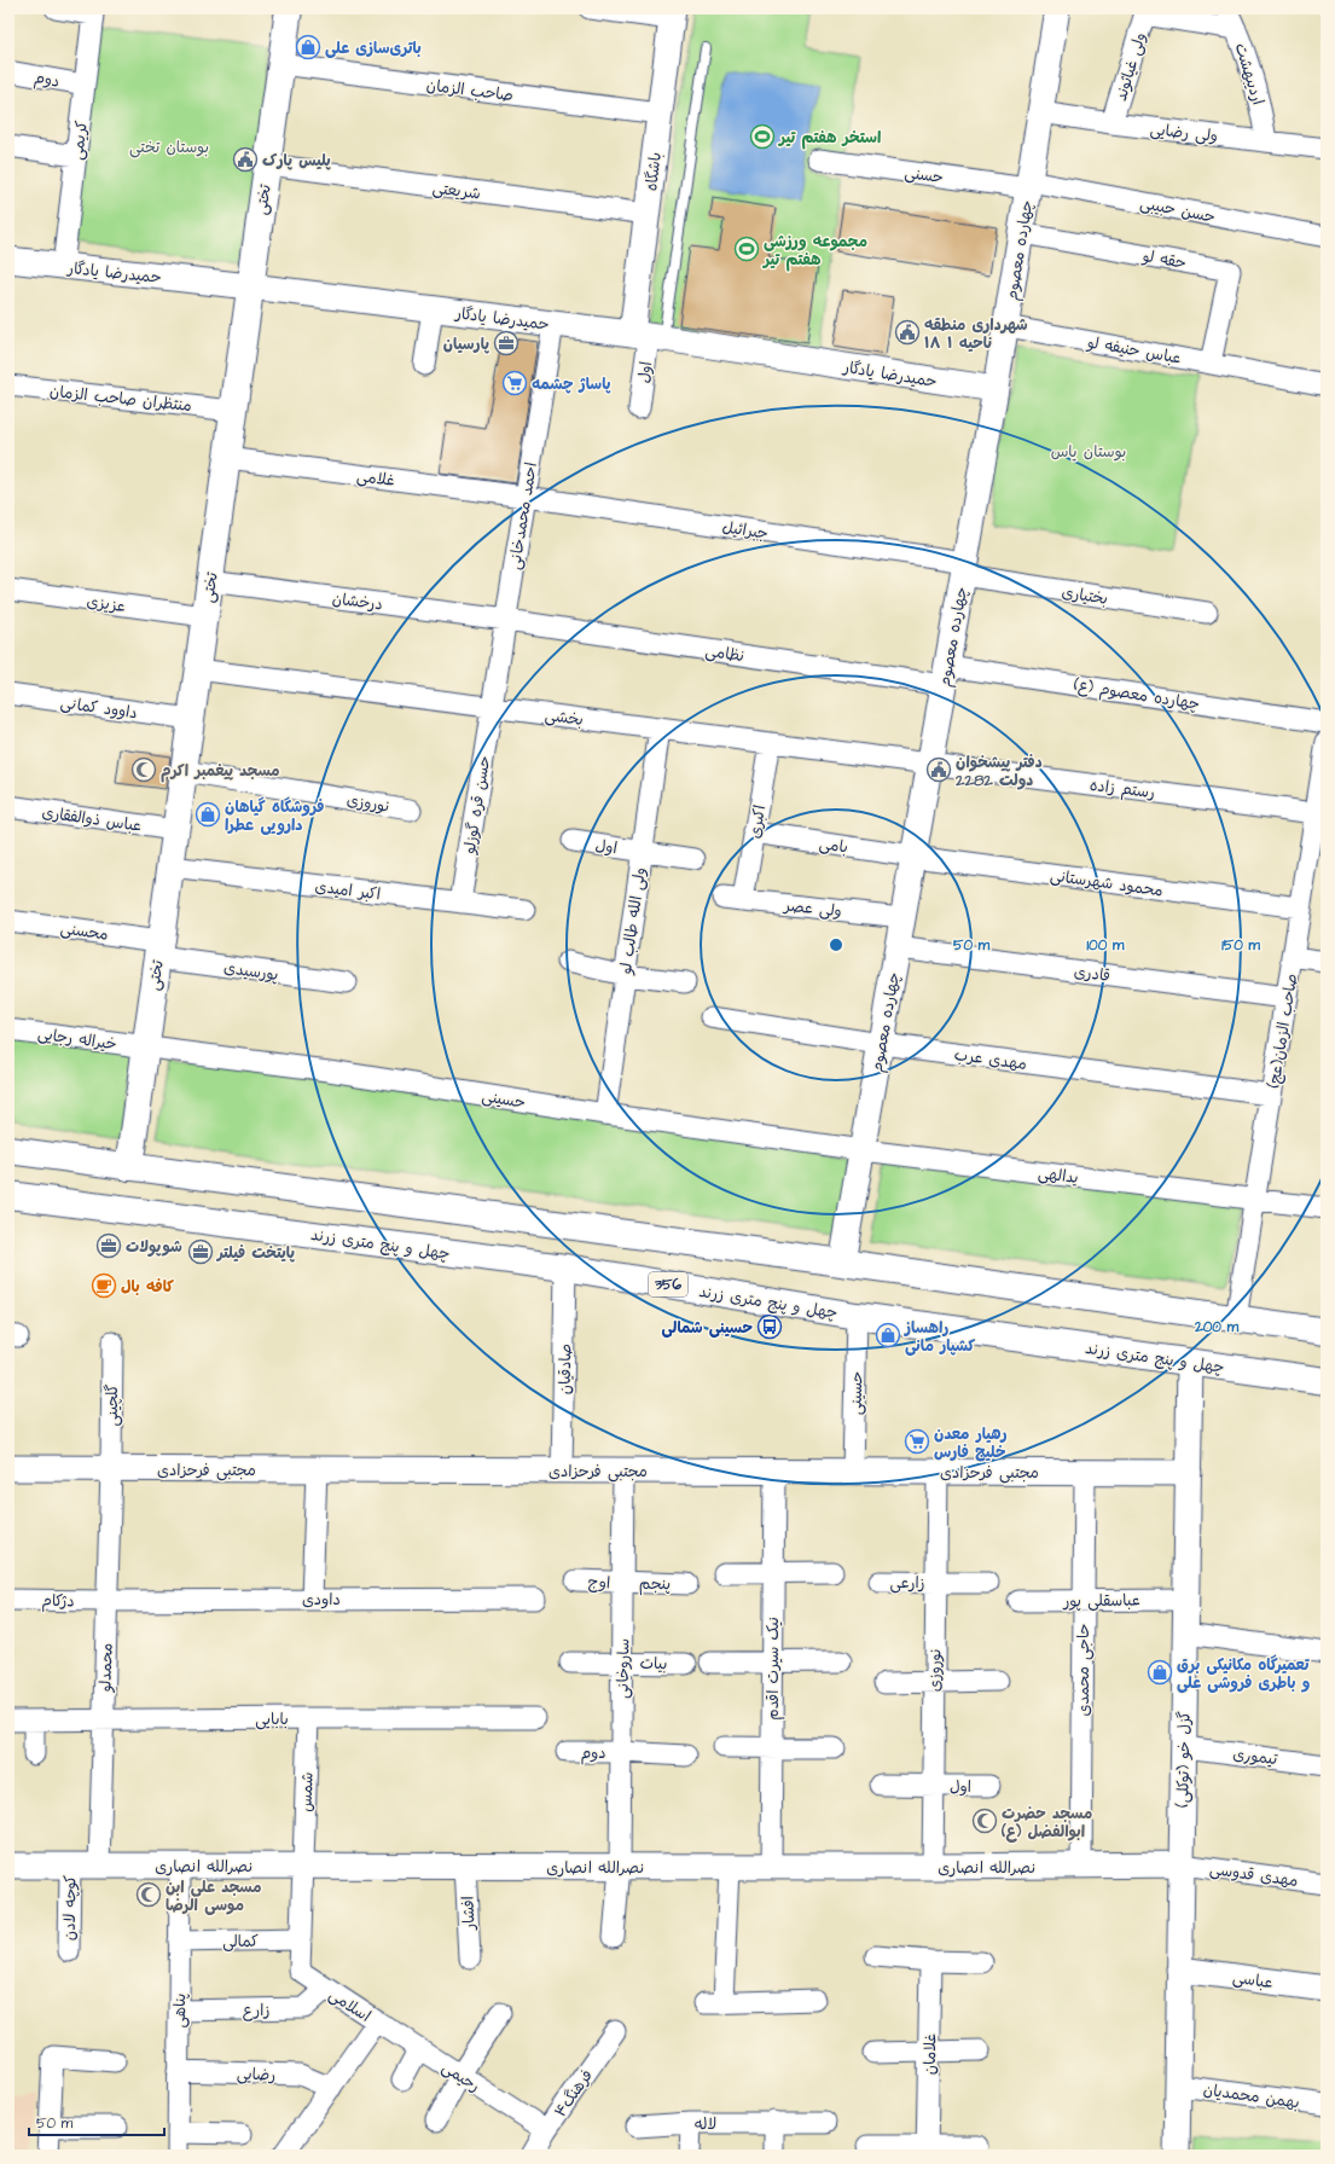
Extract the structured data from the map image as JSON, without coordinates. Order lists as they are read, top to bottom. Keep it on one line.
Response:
{"streets":{"main road":["تختی","چهل و پنج متری زرند","356"],"street":["ولی غیاثوند","اردیبهشت","دوم","صاحب الزمان","ولی رضایی","کریمی","باشگاه","حسنی","شریعتی","حسن حبیبی","چهارده معصوم","حقه لو","حمیدرضا یادگار","عباس حنیفه لو","اول","منتظران صاحب الزمان","غلامی","احمد محمدخانی","جبرائیل","بختیاری","درخشان","عزیزی","نظامی","چهارده معصوم (ع)","داوود کمانی","بخشی","رستم زاده","نوروزی","حسن قره گوزلو","عباس ذوالفقاری","اکبری","بامی","محمود شهرستانی","اکبر امیدی","ولی عصر","ولی الله طالب لو","محسنی","پورسیدی","قادری","صاحب الزمان(عج)","خیراله رجایی","مهدی عرب","حسینی","یدالهی","صادقیان","گلچینی","مجتبی فرحزادی","اوج","زارعی","پنجم","داودی","دژکام","عباسقلی پور","بیات","محمدلو","ساروخانی","نیک سیرت اقدم","حاجی محمدی","بابایی","تیموری","گزل خو (توکلی)","شمس","نصرالله انصاری","مهدی قدوسی","کوچه لادن","افشار","کمالی","عباسی","اسلامی","زارع","پناهی","غلامان","رضایی","رحیمی","فرهنگ۴","بهمن محمدیان","لاله"]},"crossings":[["ولی غیاثوند","ولی رضایی"],["اردیبهشت","ولی رضایی"],["دوم","کریمی"],["دوم","ساروخانی"],["صاحب الزمان","باشگاه"],["صاحب الزمان","تختی"],["ولی رضایی","چهارده معصوم"],["کریمی","حمیدرضا یادگار"],["باشگاه","شریعتی"],["باشگاه","حمیدرضا یادگار"],["باشگاه","اول"],["حسنی","حسن حبیبی"],["حسنی","چهارده معصوم"],["شریعتی","تختی"],["تختی","حمیدرضا یادگار"],["تختی","منتظران صاحب الزمان"],["تختی","غلامی"],["تختی","درخشان"],["تختی","عزیزی"],["تختی","داوود کمانی"],["تختی","بخشی"],["تختی","نوروزی"],["تختی","عباس ذوالفقاری"],["تختی","اکبر امیدی"],["تختی","محسنی"],["تختی","پورسیدی"],["تختی","خیراله رجایی"],["تختی","حسینی"],["حسن حبیبی","چهارده معصوم"],["چهارده معصوم","حقه لو"],["چهارده معصوم","حمیدرضا یادگار"],["چهارده معصوم","عباس حنیفه لو"],["چهارده معصوم","جبرائیل"],["چهارده معصوم","بختیاری"],["چهارده معصوم","نظامی"],["چهارده معصوم","چهارده معصوم (ع)"],["چهارده معصوم","بخشی"],["چهارده معصوم","رستم زاده"],["چهارده معصوم","بامی"],["چهارده معصوم","محمود شهرستانی"],["چهارده معصوم","ولی عصر"],["چهارده معصوم","قادری"],["چهارده معصوم","مهدی عرب"],["چهارده معصوم","حسینی"],["چهارده معصوم","یدالهی"],["حقه لو","عباس حنیفه لو"],["حمیدرضا یادگار","اول"],["حمیدرضا یادگار","احمد محمدخانی"],["اول","نوروزی"],["اول","ولی الله طالب لو"],["غلامی","احمد محمدخانی"],["غلامی","جبرائیل"],["احمد محمدخانی","جبرائیل"],["احمد محمدخانی","درخشان"],["احمد محمدخانی","نظامی"],["احمد محمدخانی","بخشی"],["احمد محمدخانی","حسن قره گوزلو"],["جبرائیل","بختیاری"],["درخشان","نظامی"],["نظامی","چهارده معصوم (ع)"],["بخشی","رستم زاده"],["بخشی","حسن قره گوزلو"],["بخشی","اکبری"],["بخشی","ولی الله طالب لو"],["رستم زاده","صاحب الزمان(عج)"],["نوروزی","مجتبی فرحزادی"],["نوروزی","زارعی"],["نوروزی","نصرالله انصاری"],["حسن قره گوزلو","اکبر امیدی"],["اکبری","بامی"],["اکبری","ولی عصر"],["بامی","محمود شهرستانی"],["محمود شهرستانی","صاحب الزمان(عج)"],["ولی الله طالب لو","حسینی"],["محسنی","پورسیدی"],["قادری","صاحب الزمان(عج)"],["صاحب الزمان(عج)","مهدی عرب"],["صاحب الزمان(عج)","یدالهی"],["خیراله رجایی","حسینی"],["حسینی","یدالهی"],["حسینی","چهل و پنج متری زرند"],["حسینی","مجتبی فرحزادی"],["چهل و پنج متری زرند","صادقیان"],["چهل و پنج متری زرند","گزل خو (توکلی)"],["صادقیان","مجتبی فرحزادی"],["گلچینی","مجتبی فرحزادی"],["گلچینی","محمدلو"],["مجتبی فرحزادی","محمدلو"],["مجتبی فرحزادی","ساروخانی"],["مجتبی فرحزادی","نیک سیرت اقدم"],["مجتبی فرحزادی","حاجی محمدی"],["مجتبی فرحزادی","گزل خو (توکلی)"],["اوج","پنجم"],["اوج","ساروخانی"],["پنجم","ساروخانی"],["داودی","دژکام"],["داودی","محمدلو"],["دژکام","محمدلو"],["عباسقلی پور","حاجی محمدی"],["عباسقلی پور","گزل خو (توکلی)"],["بیات","ساروخانی"],["محمدلو","بابایی"],["محمدلو","نصرالله انصاری"],["ساروخانی","نصرالله انصاری"],["نیک سیرت اقدم","نصرالله انصاری"],["حاجی محمدی","نصرالله انصاری"],["بابایی","شمس"],["تیموری","گزل خو (توکلی)"],["گزل خو (توکلی)","نصرالله انصاری"],["گزل خو (توکلی)","مهدی قدوسی"],["گزل خو (توکلی)","عباسی"],["گزل خو (توکلی)","بهمن محمدیان"],["شمس","نصرالله انصاری"],["شمس","اسلامی"],["نصرالله انصاری","مهدی قدوسی"],["نصرالله انصاری","کوچه لادن"],["نصرالله انصاری","افشار"],["نصرالله انصاری","اسلامی"],["نصرالله انصاری","پناهی"],["کمالی","اسلامی"],["کمالی","پناهی"],["اسلامی","زارع"],["اسلامی","رضایی"],["اسلامی","رحیمی"],["زارع","پناهی"],["پناهی","رضایی"],["رحیمی","فرهنگ۴"]],"parks":["بوستان تختی","بوستان یاس"],"places":{"shop":["باتری‌سازی علی","فروشگاه گیاهان دارویی عطرا","راهساز کشپار مانی","تعمیرگاه مکانیکی برق و باطری فروشی علی"],"sports":["استخر هفتم تیر","مجموعه ورزشی هفتم تیر"],"public building":["پلیس پارک","شهرداری منطقه ۱۸ ناحیه ۱","دفتر پیشخوان دولت 2282"],"office":["پارسیان","شوپولات","پایتخت فیلتر"],"supermarket":["پاساژ چشمه","رهیار معدن خلیج فارس"],"mosque":["مسجد پیغمبر اکرم","مسجد حضرت ابوالفضل (ع)","مسجد علی ابن موسی الرضا"],"cafe":["کافه بال"],"bus stop":["حسینی شمالی"]},"scale_bar":"50 m","rings":["50 m","100 m","150 m","200 m"]}
